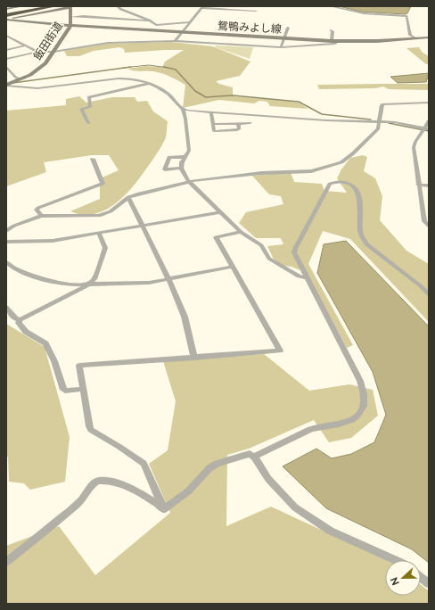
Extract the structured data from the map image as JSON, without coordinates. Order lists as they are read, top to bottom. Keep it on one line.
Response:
{"streets":{"main road":["鴛鴨みよし線","飯田街道"]},"crossings":[["鴛鴨みよし線","飯田街道"]],"north":"left"}
